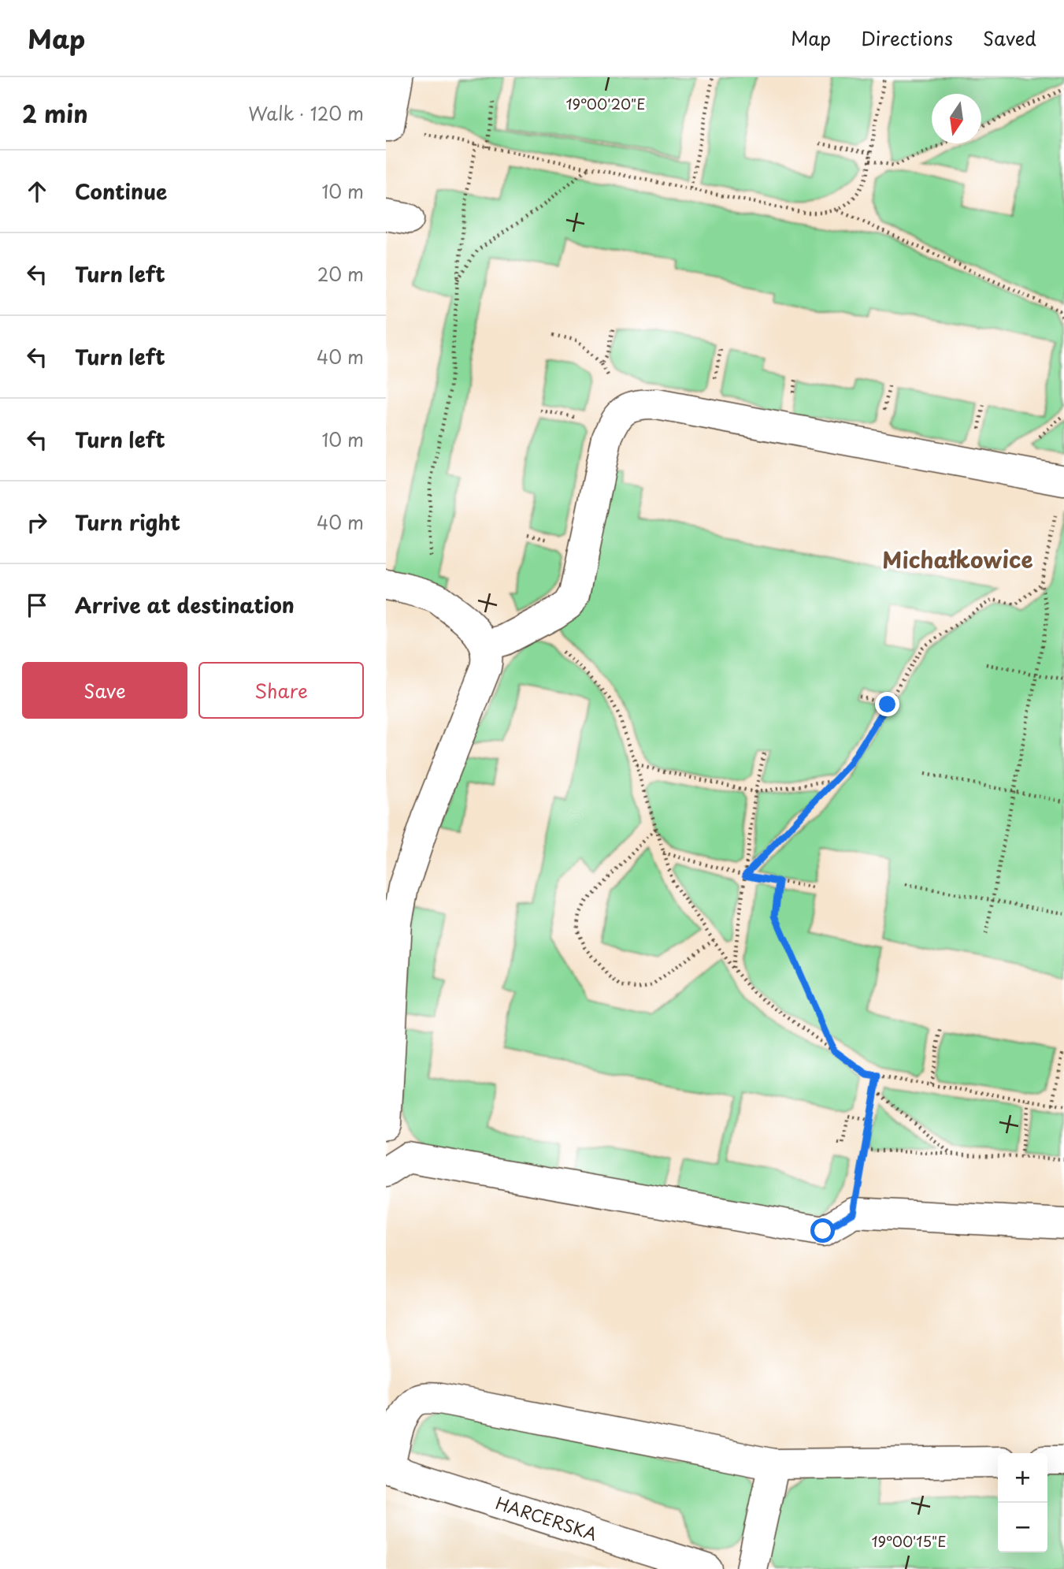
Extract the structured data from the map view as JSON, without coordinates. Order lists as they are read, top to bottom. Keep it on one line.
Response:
{"streets":{"street":["HARCERSKA"]},"districts":["Michałkowice"],"north":"bottom","page":{"header":"Map","nav":["Map","Directions","Saved"],"heading":["2 min","Walk · 120 m"],"list":[["Continue","10 m"],["Turn left","20 m"],["Turn left","40 m"],["Turn left","10 m"],["Turn right","40 m"],"Arrive at destination"],"buttons":["Save","Share"],"map_buttons":["+","−"]},"coordinates":["19°00'20\"E","19°00'15\"E"]}
